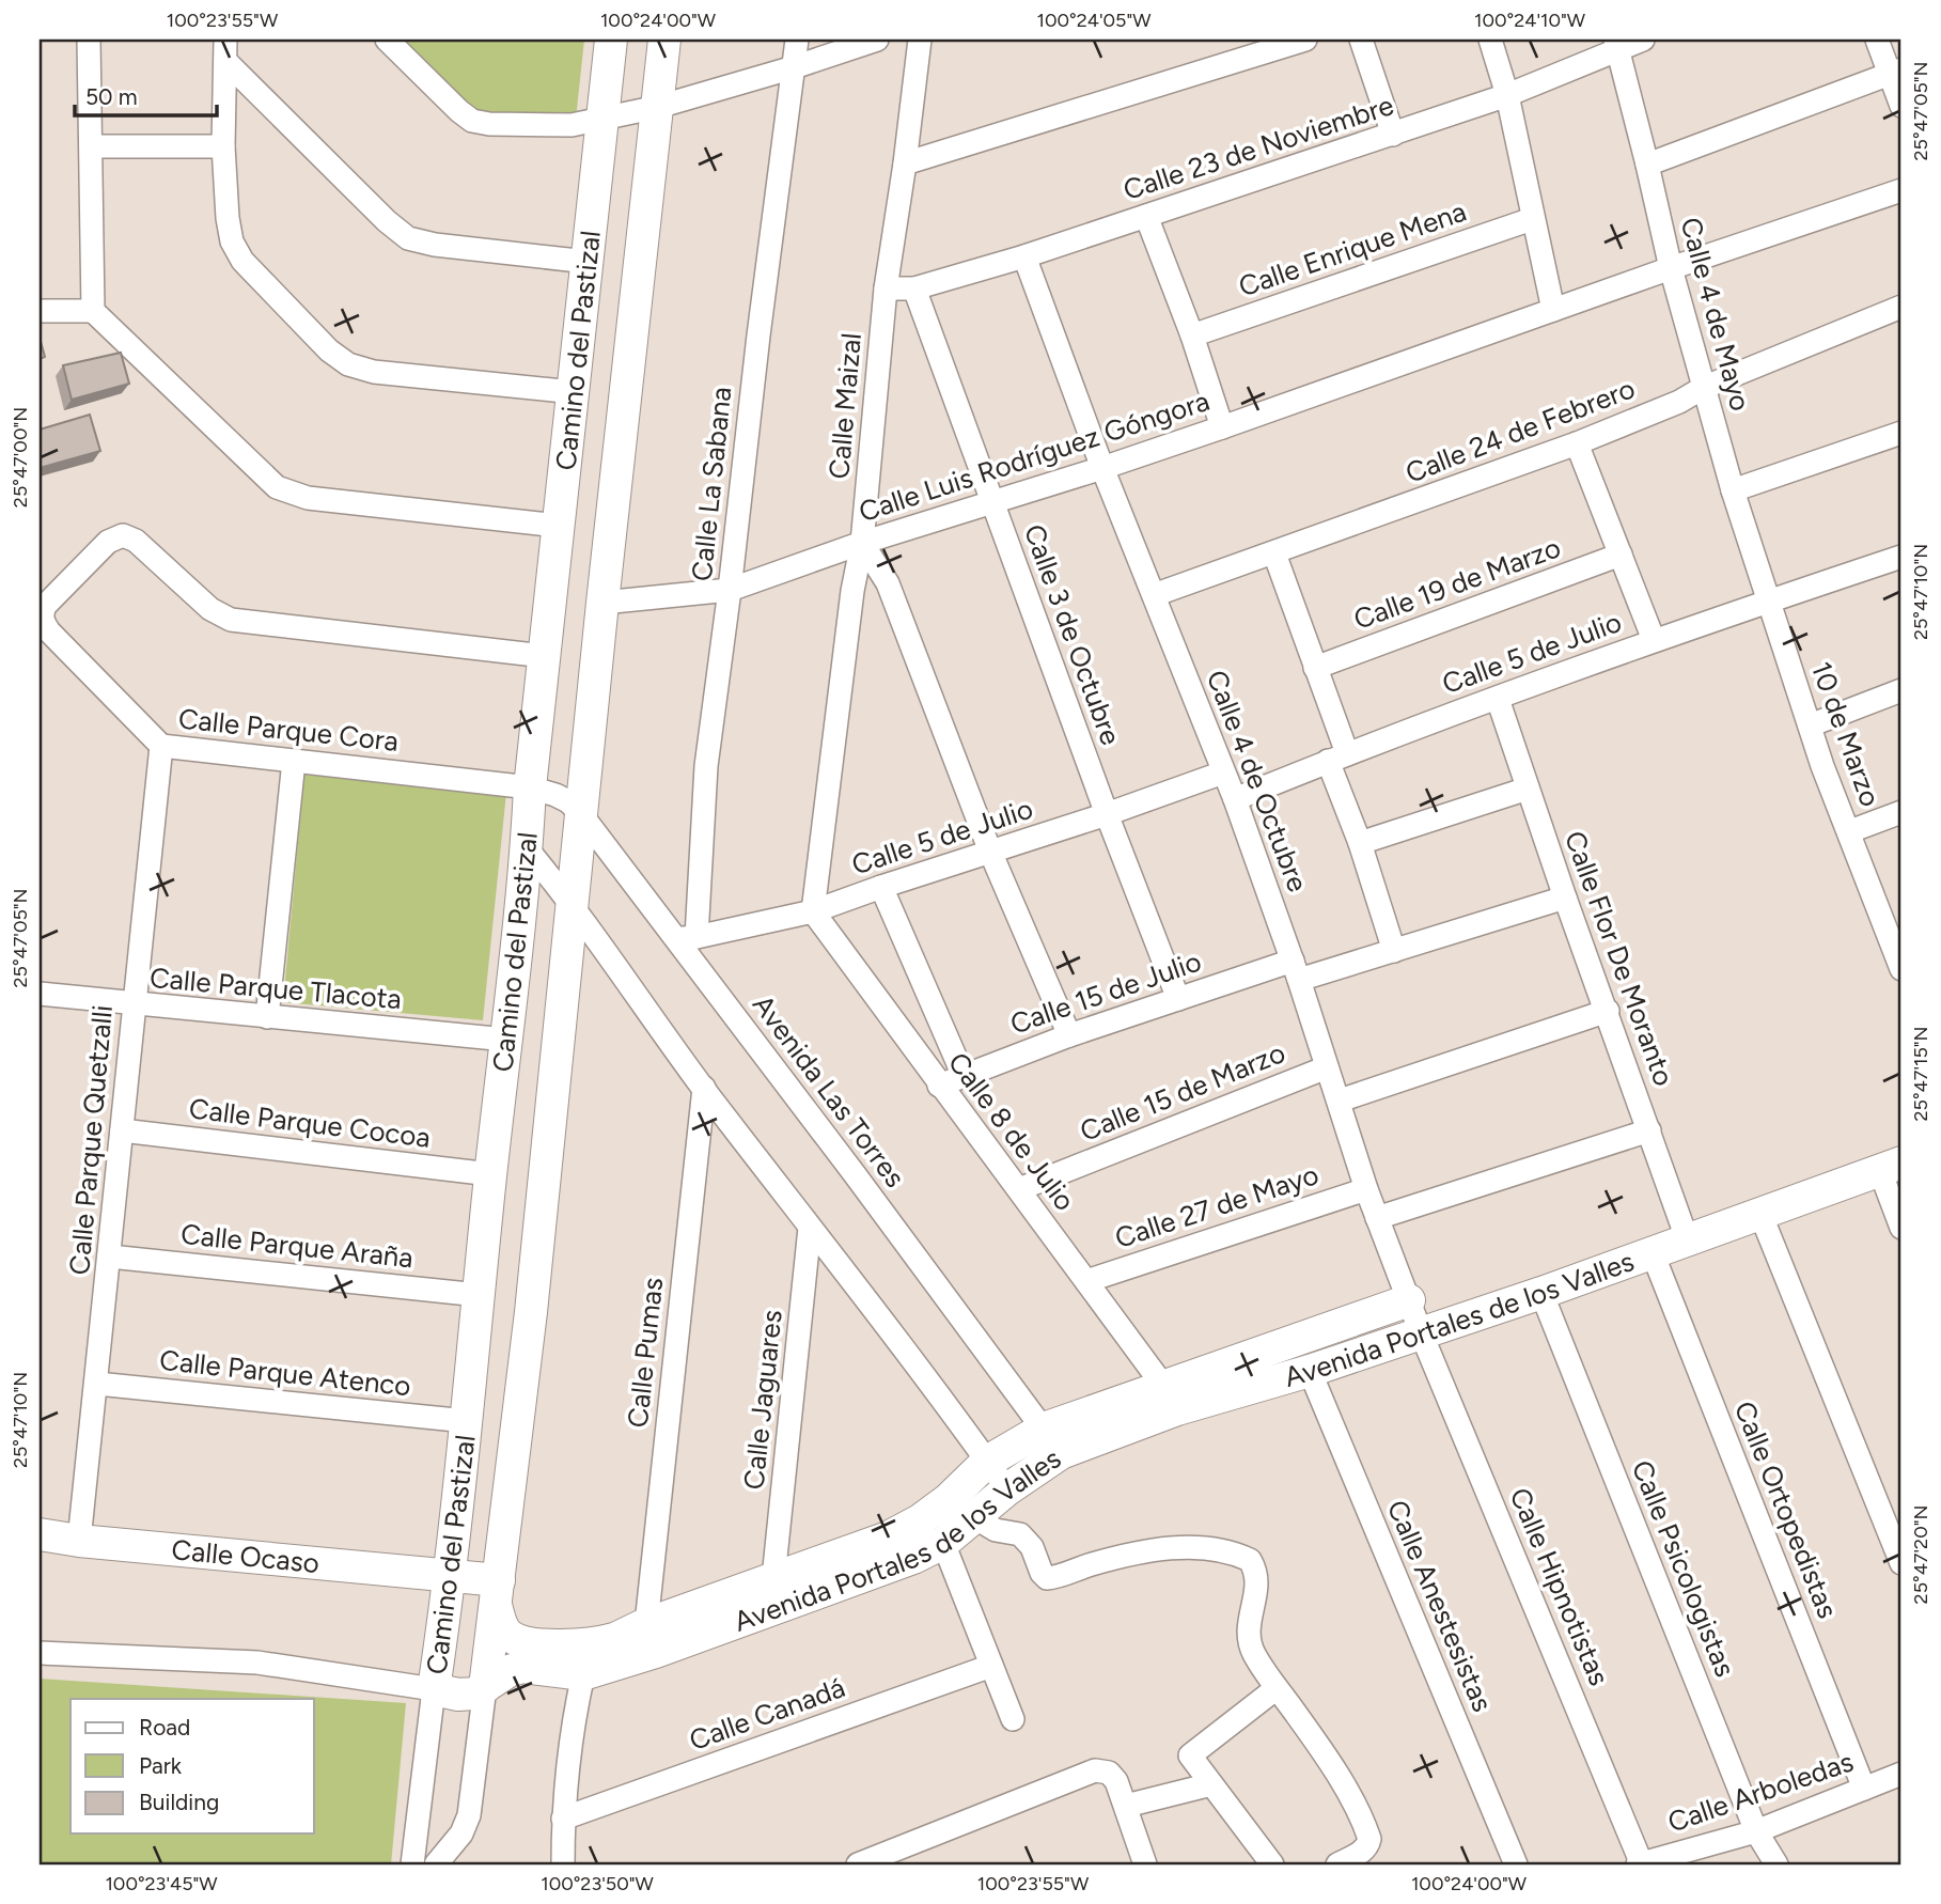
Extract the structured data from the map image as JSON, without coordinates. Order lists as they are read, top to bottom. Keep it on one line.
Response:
{"streets":{"street":["Calle 23 de Noviembre","Calle Enrique Mena","Calle 4 de Mayo","Camino del Pastizal","Calle Maizal","Calle 24 de Febrero","Calle Luis Rodríguez Góngora","Calle La Sabana","Calle 19 de Marzo","Calle 3 de Octubre","Calle 5 de Julio","Calle Parque Cora","10 de Marzo","Calle 4 de Octubre","Calle Flor De Moranto","Calle Parque Tlacota","Calle 15 de Julio","Avenida Las Torres","Calle 15 de Marzo","Calle Parque Cocoa","Calle 8 de Julio","Calle Parque Quetzalli","Calle 27 de Mayo","Calle Parque Araña","Avenida Portales de los Valles","Calle Pumas","Calle Parque Atenco","Calle Jaguares","Calle Ortopedistas","Calle Ocaso","Calle Psicologistas","Calle Hipnotistas","Calle Anestesistas","Calle Canadá","Calle Arboledas"]},"crossings":[["Calle 23 de Noviembre","Calle 4 de Mayo"],["Calle 23 de Noviembre","Calle Maizal"],["Calle 23 de Noviembre","Calle 3 de Octubre"],["Calle 23 de Noviembre","Calle 4 de Octubre"],["Calle 4 de Mayo","Calle 24 de Febrero"],["Calle 4 de Mayo","Calle Luis Rodríguez Góngora"],["Calle 4 de Mayo","Calle 5 de Julio"],["Calle 4 de Mayo","10 de Marzo"],["Camino del Pastizal","Calle Luis Rodríguez Góngora"],["Camino del Pastizal","Calle Parque Cora"],["Camino del Pastizal","Calle Parque Tlacota"],["Camino del Pastizal","Avenida Las Torres"],["Camino del Pastizal","Calle Parque Cocoa"],["Camino del Pastizal","Calle Parque Araña"],["Camino del Pastizal","Calle Parque Atenco"],["Camino del Pastizal","Calle Ocaso"],["Calle Maizal","Calle Luis Rodríguez Góngora"],["Calle Maizal","Calle 5 de Julio"],["Calle Maizal","Calle 8 de Julio"],["Calle 24 de Febrero","Calle 4 de Octubre"],["Calle Luis Rodríguez Góngora","Calle La Sabana"],["Calle Luis Rodríguez Góngora","Calle 3 de Octubre"],["Calle Luis Rodríguez Góngora","Calle 4 de Octubre"],["Calle La Sabana","Calle 5 de Julio"],["Calle La Sabana","Avenida Las Torres"],["Calle 3 de Octubre","Calle 5 de Julio"],["Calle 3 de Octubre","Calle 15 de Julio"],["Calle 5 de Julio","10 de Marzo"],["Calle 5 de Julio","Calle 4 de Octubre"],["Calle 5 de Julio","Calle Flor De Moranto"],["Calle 5 de Julio","Avenida Las Torres"],["Calle 5 de Julio","Calle 8 de Julio"],["Calle Parque Cora","Avenida Las Torres"],["Calle Parque Cora","Calle Parque Quetzalli"],["Calle 4 de Octubre","Calle 15 de Julio"],["Calle 4 de Octubre","Calle 15 de Marzo"],["Calle 4 de Octubre","Calle 27 de Mayo"],["Calle 4 de Octubre","Avenida Portales de los Valles"],["Calle 4 de Octubre","Calle Hipnotistas"],["Calle Flor De Moranto","Calle 15 de Julio"],["Calle Flor De Moranto","Avenida Portales de los Valles"],["Calle Parque Tlacota","Calle Parque Quetzalli"],["Calle 15 de Julio","Calle 8 de Julio"],["Avenida Las Torres","Avenida Portales de los Valles"],["Calle 15 de Marzo","Calle 8 de Julio"],["Calle Parque Cocoa","Calle Parque Quetzalli"],["Calle 8 de Julio","Calle 27 de Mayo"],["Calle 8 de Julio","Avenida Portales de los Valles"],["Calle Parque Quetzalli","Calle Parque Araña"],["Calle Parque Quetzalli","Calle Parque Atenco"],["Calle Parque Quetzalli","Calle Ocaso"],["Avenida Portales de los Valles","Calle Pumas"],["Avenida Portales de los Valles","Calle Jaguares"],["Avenida Portales de los Valles","Calle Ortopedistas"],["Avenida Portales de los Valles","Calle Psicologistas"],["Avenida Portales de los Valles","Calle Hipnotistas"],["Avenida Portales de los Valles","Calle Anestesistas"],["Calle Ortopedistas","Calle Arboledas"],["Calle Psicologistas","Calle Arboledas"],["Calle Hipnotistas","Calle Arboledas"]],"legend":["Road","Park","Building"],"scale_bar":"50 m","coordinates":["100°23'55\"W","100°24'00\"W","100°24'05\"W","100°24'10\"W","25°47'05\"N","25°47'00\"N","25°47'10\"N","25°47'15\"N","25°47'20\"N","100°23'45\"W","100°23'50\"W"]}
